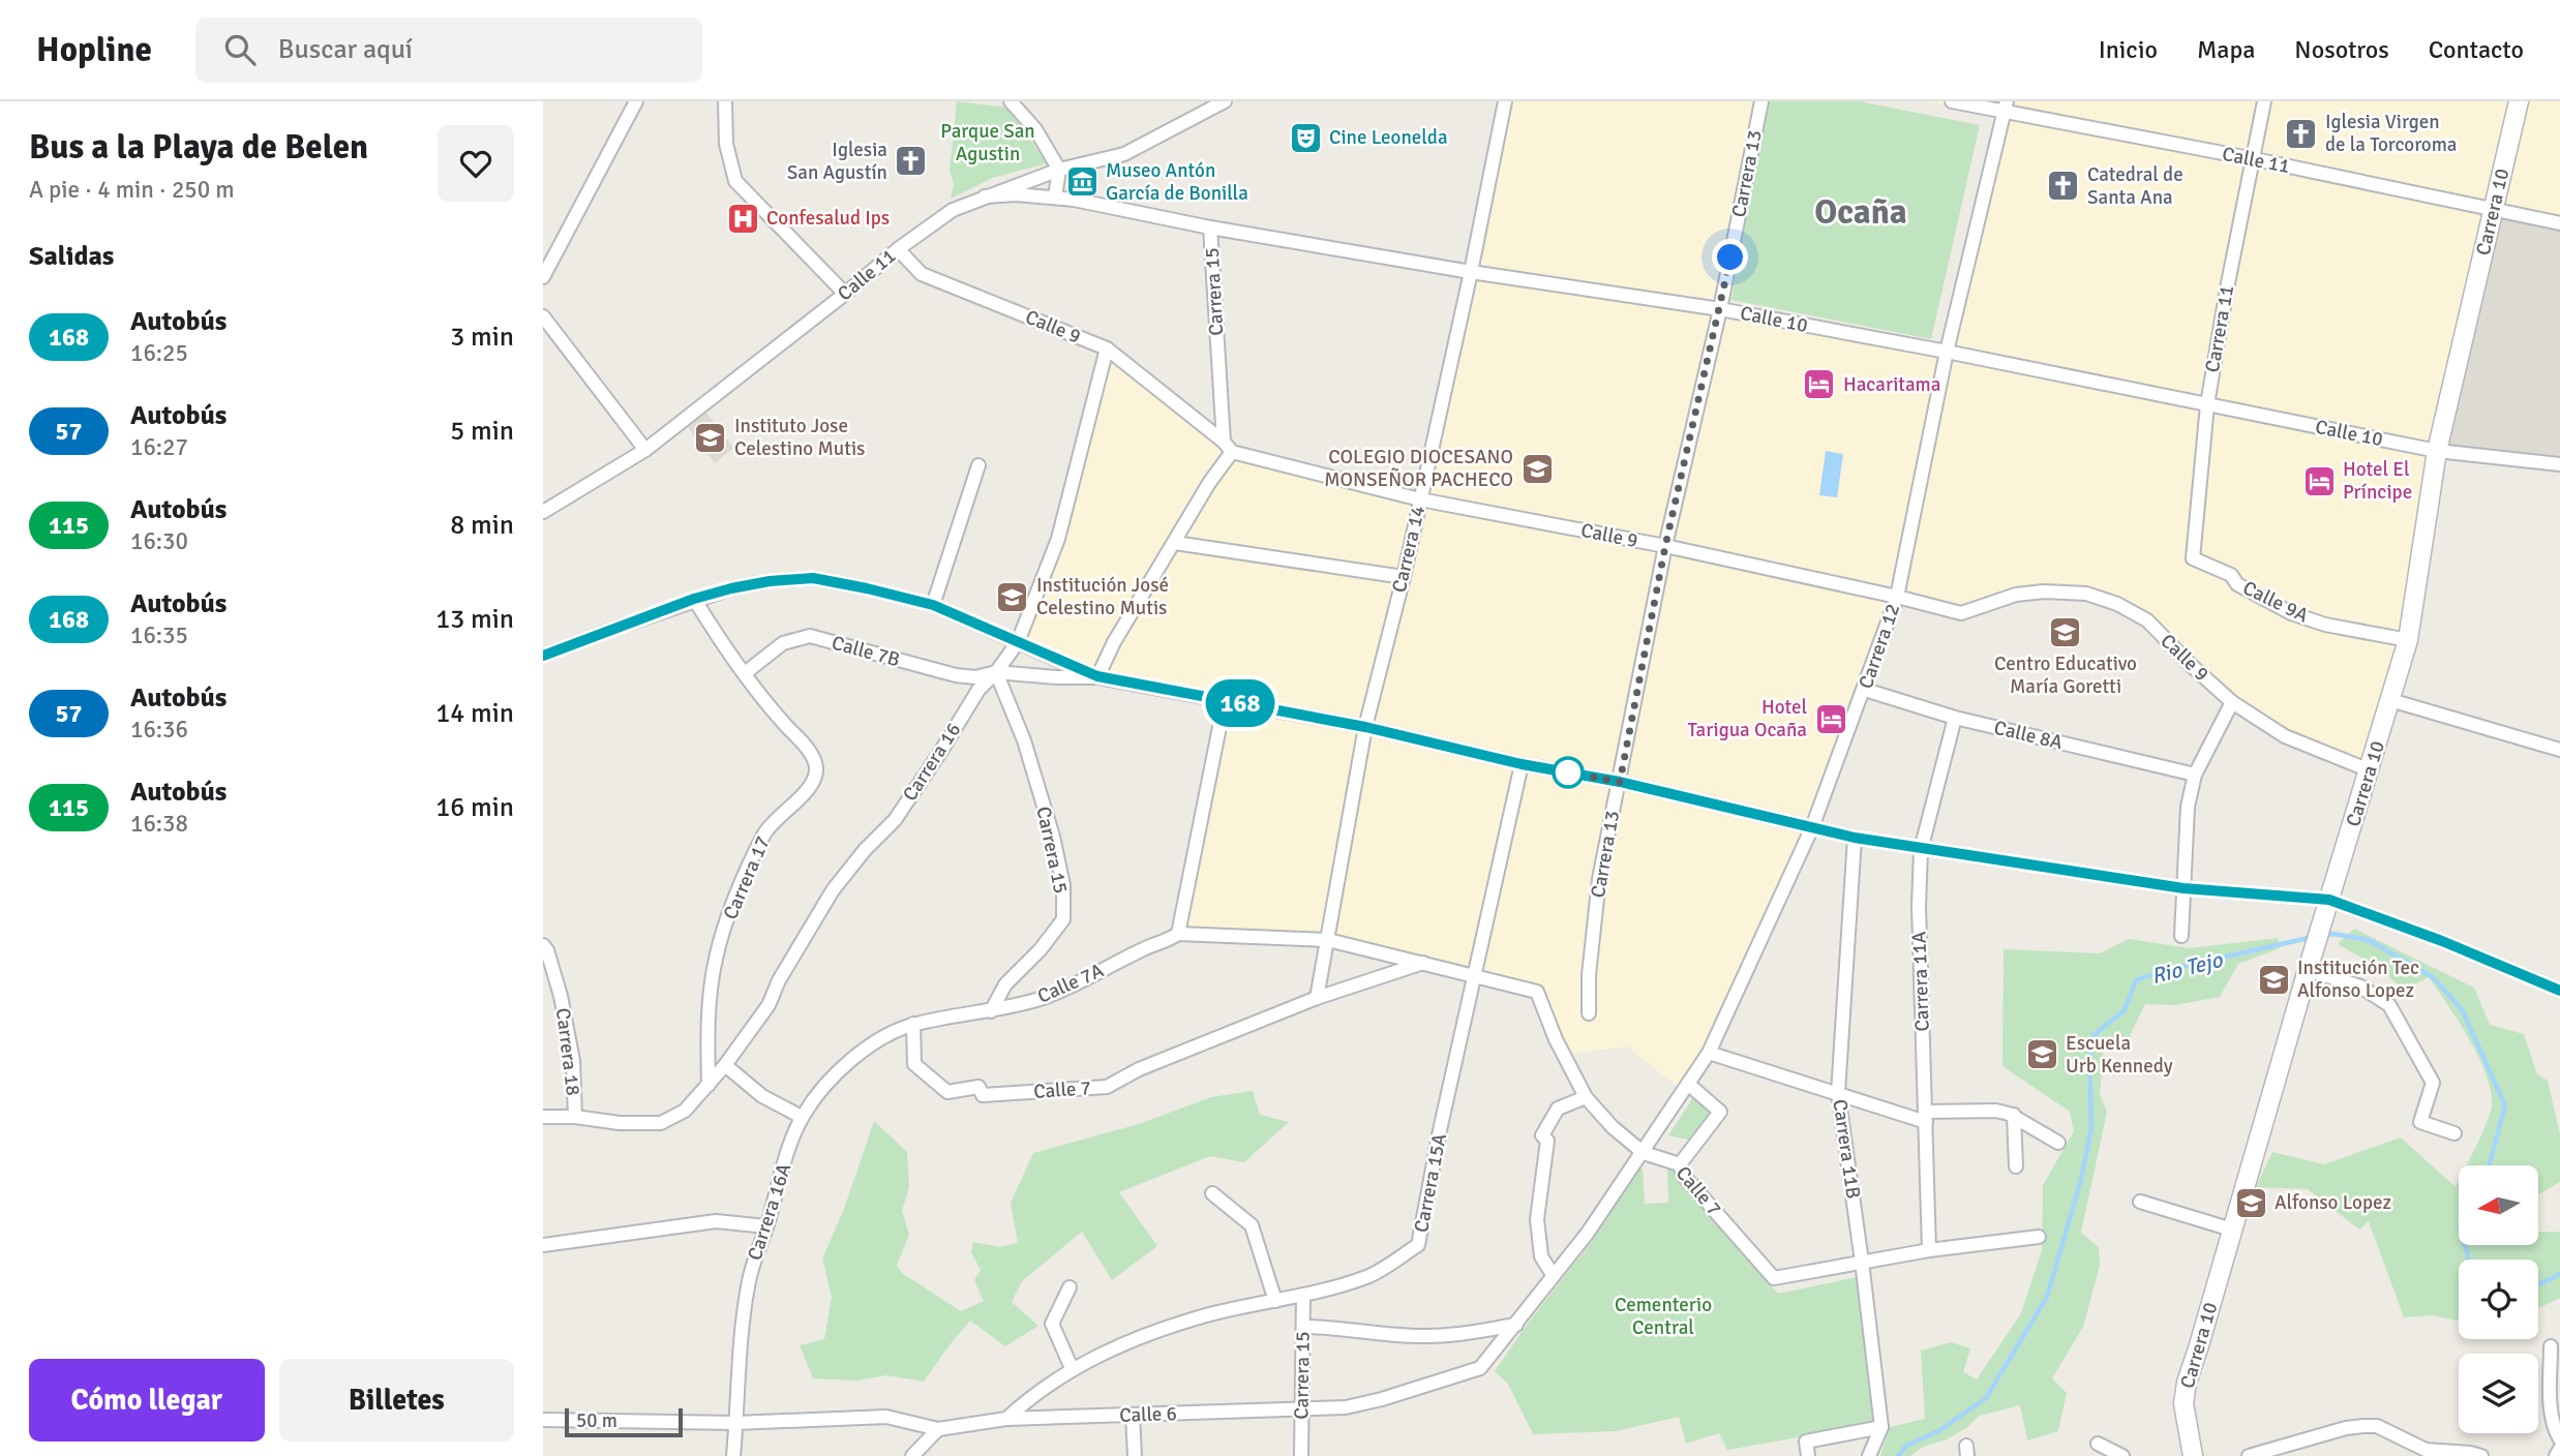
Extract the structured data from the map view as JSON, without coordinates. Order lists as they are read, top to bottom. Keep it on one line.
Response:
{"streets":{"street":["Calle 11","Carrera 13","Carrera 10","Carrera 15","Calle 10","Calle 9","Carrera 11","Carrera 14","Calle 9A","Carrera 12","Calle 7B","Calle 8A","Carrera 16","Carrera 17","Carrera 11A","Calle 7A","Carrera 18","Calle 7","Carrera 11B","Carrera 15A","Carrera 16A","Calle 6"]},"crossings":[["Calle 11","Carrera 10"],["Calle 11","Calle 10"],["Calle 11","Calle 9"],["Calle 11","Carrera 11"],["Calle 11","Carrera 12"],["Carrera 13","Calle 10"],["Carrera 13","Calle 9"],["Carrera 10","Calle 10"],["Carrera 10","Calle 9"],["Carrera 10","Calle 9A"],["Carrera 15","Calle 10"],["Carrera 15","Calle 9"],["Carrera 15","Calle 7B"],["Carrera 15","Carrera 16"],["Carrera 15","Calle 7A"],["Carrera 15","Carrera 15A"],["Carrera 15","Calle 6"],["Calle 10","Carrera 11"],["Calle 10","Carrera 14"],["Calle 10","Carrera 12"],["Calle 9","Carrera 14"],["Calle 9","Carrera 12"],["Calle 9","Carrera 16"],["Carrera 11","Calle 9A"],["Carrera 14","Calle 7"],["Carrera 12","Calle 8A"],["Carrera 12","Calle 7"],["Carrera 12","Calle 6"],["Calle 7B","Carrera 16"],["Calle 7B","Carrera 17"],["Calle 8A","Carrera 11A"],["Carrera 16","Carrera 17"],["Carrera 16","Carrera 18"],["Carrera 11A","Calle 7"],["Calle 7A","Calle 7"],["Calle 7A","Carrera 16A"],["Calle 7","Carrera 11B"],["Calle 7","Carrera 15A"],["Calle 7","Carrera 16A"],["Calle 7","Calle 6"],["Carrera 15A","Calle 6"],["Carrera 16A","Calle 6"]],"districts":["Ocaña"],"water":["Rio Tejo"],"parks":["Parque San Agustin","Cementerio Central"],"places":{"church":["Iglesia Virgen de la Torcoroma","Iglesia San Agustín","Catedral de Santa Ana"],"theatre":["Cine Leonelda"],"museum":["Museo Antón García de Bonilla"],"hospital":["Confesalud Ips"],"hotel":["Hacaritama","Hotel El Príncipe","Hotel Tarigua Ocaña"],"school or university":["Instituto Jose Celestino Mutis","COLEGIO DIOCESANO MONSEÑOR PACHECO","Institución José Celestino Mutis","Centro Educativo María Goretti","Institución Tec Alfonso Lopez","Escuela Urb Kennedy","Alfonso Lopez"]},"lines":["bus line 168"],"scale_bar":"50 m","north":"left","page":{"header":"Hopline","search":"Buscar aquí","nav":["Inicio","Mapa","Nosotros","Contacto"],"heading":[["Bus a la Playa de Belen","A pie · 4 min · 250 m"],"Salidas"],"on_map":"168","list":[{"mark":"168","name":"Autobús","note":"16:25","value":"3 min"},{"mark":"57","name":"Autobús","note":"16:27","value":"5 min"},{"mark":"115","name":"Autobús","note":"16:30","value":"8 min"},{"mark":"168","name":"Autobús","note":"16:35","value":"13 min"},{"mark":"57","name":"Autobús","note":"16:36","value":"14 min"},{"mark":"115","name":"Autobús","note":"16:38","value":"16 min"}],"buttons":["Cómo llegar","Billetes"],"scale":"50 m"}}
